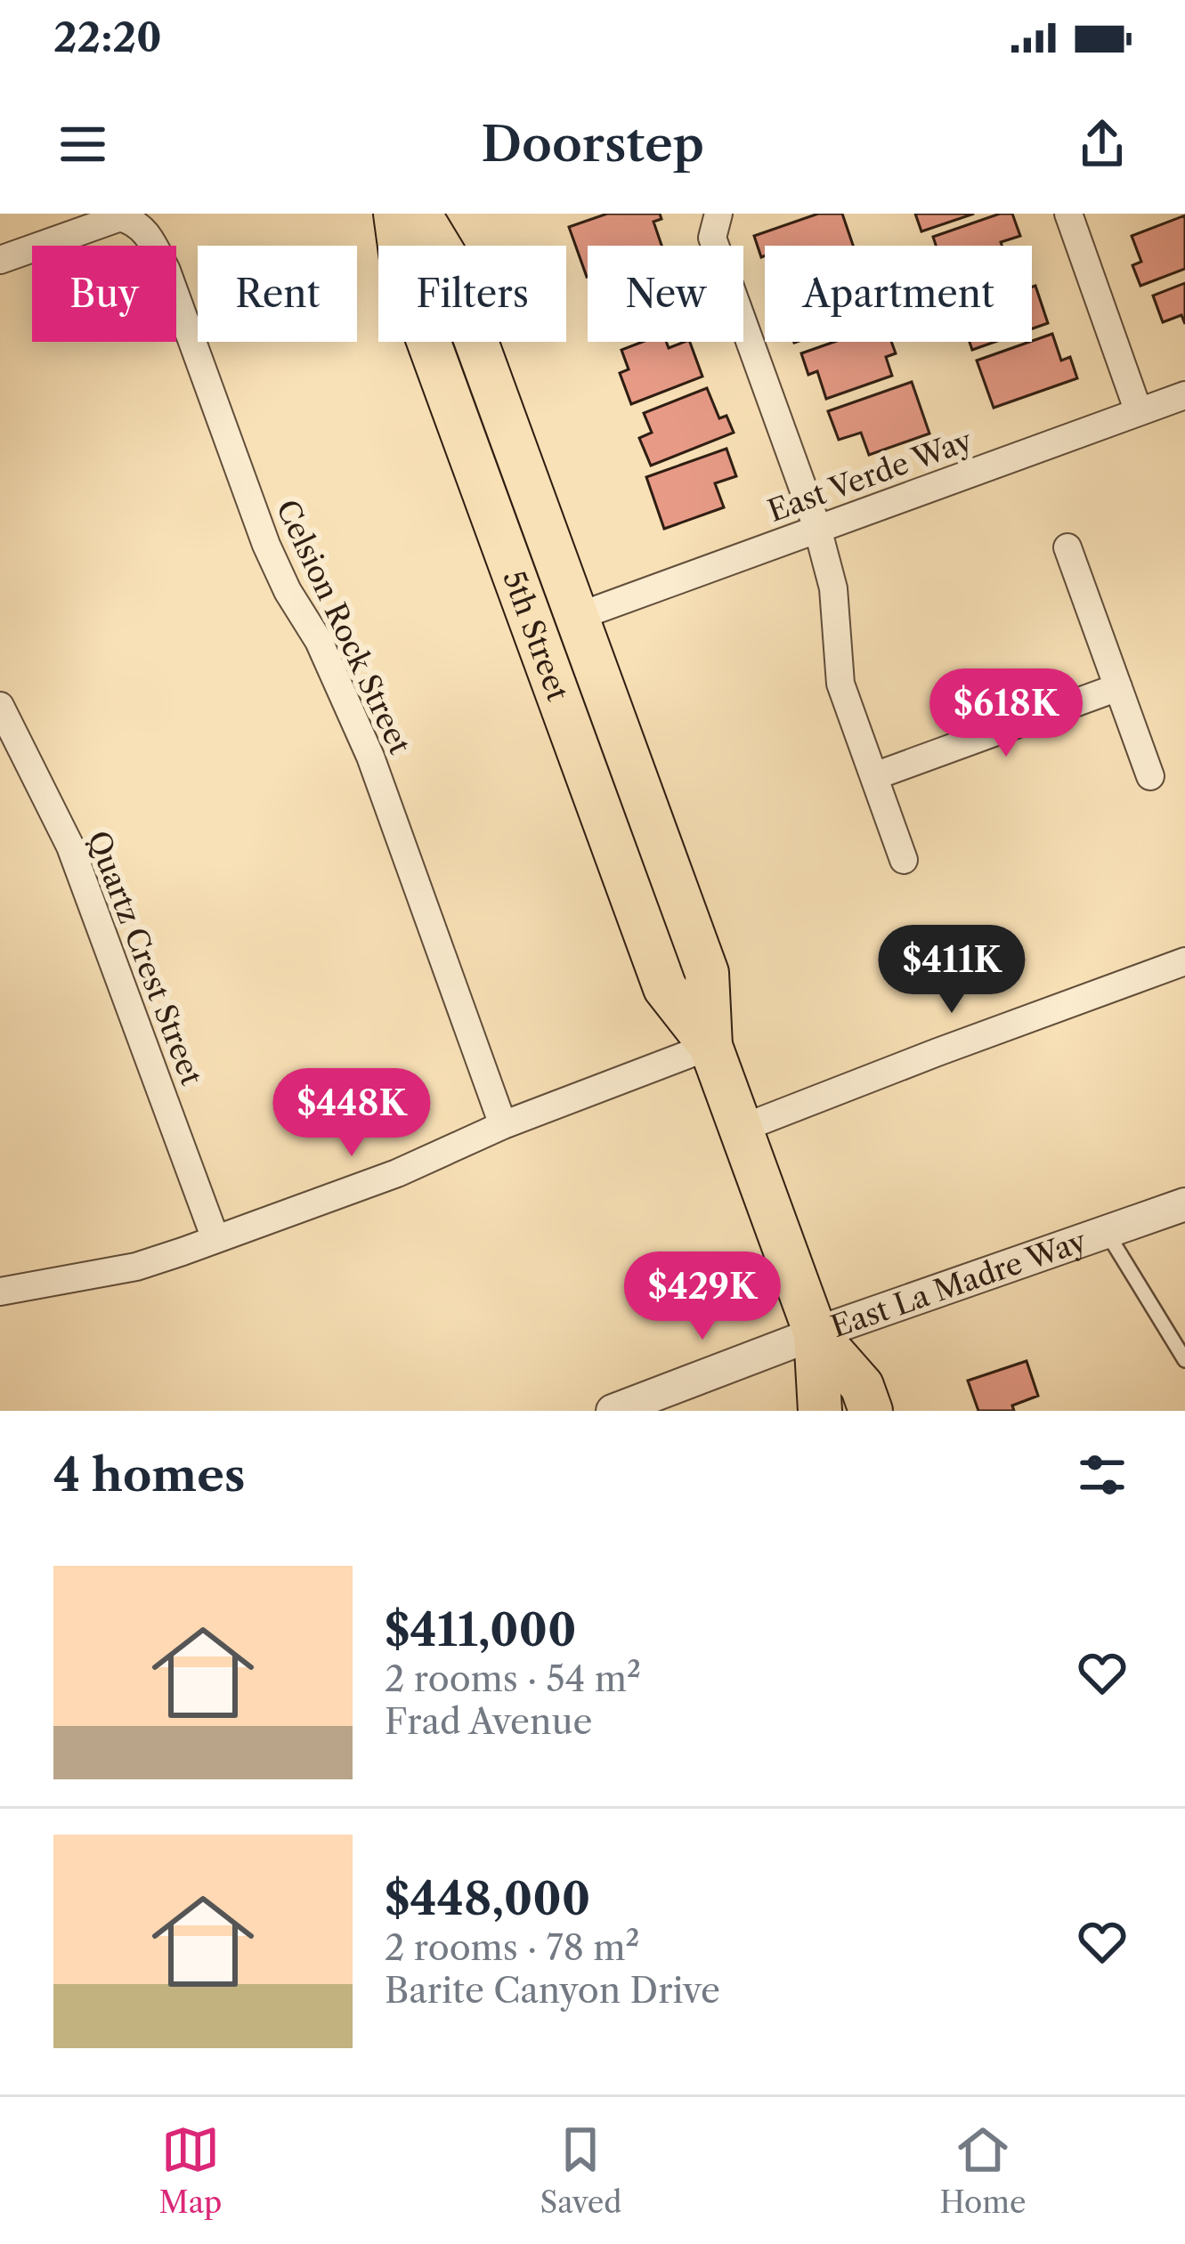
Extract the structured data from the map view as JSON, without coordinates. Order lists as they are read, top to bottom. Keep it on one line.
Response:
{"streets":{"main road":["5th Street"],"street":["East Verde Way","Celsion Rock Street","Quartz Crest Street","East La Madre Way"]},"crossings":[["East Verde Way","5th Street"],["5th Street","East La Madre Way"]],"page":{"status":"22:20","header":"Doorstep","chip":["Buy","Rent","Filters","New","Apartment"],"price":["$618K","$411K","$448K","$429K"],"heading":"4 homes","list":[{"name":"$411,000","note":"2 rooms · 54 m² · Frad Avenue"},{"name":"$448,000","note":"2 rooms · 78 m² · Barite Canyon Drive"}],"tabs":["Map","Saved","Home"]}}
